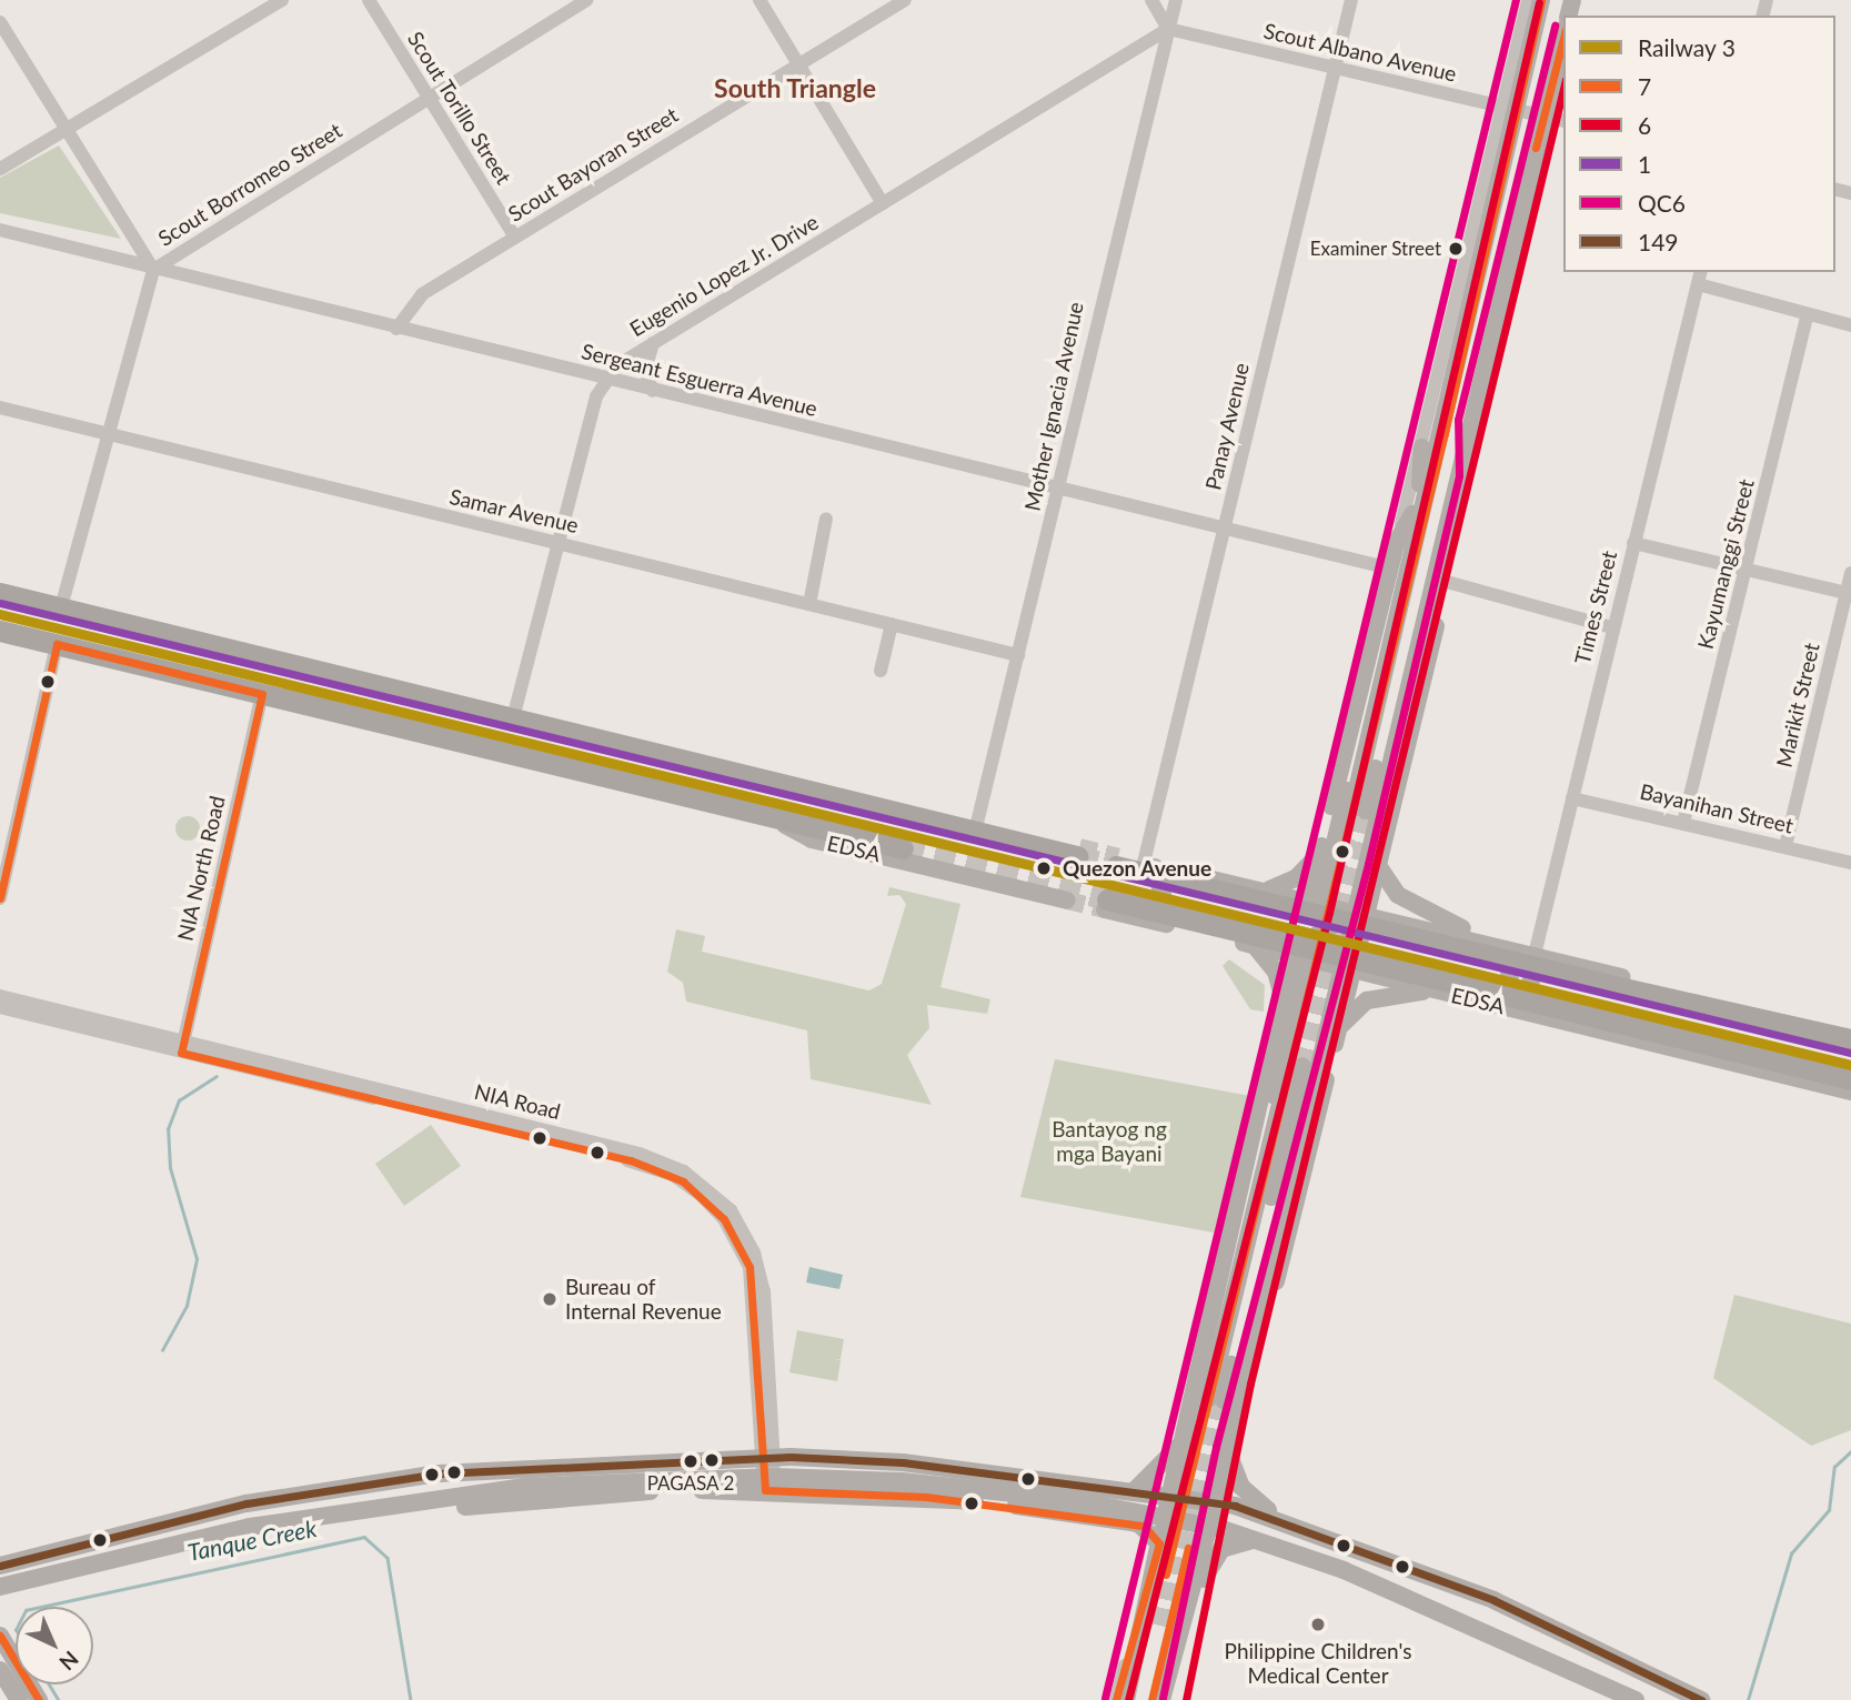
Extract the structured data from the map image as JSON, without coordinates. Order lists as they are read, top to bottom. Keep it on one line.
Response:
{"streets":{"highway":["EDSA"],"street":["Scout Albano Avenue","Scout Torillo Street","Scout Bayoran Street","Scout Borromeo Street","Eugenio Lopez Jr. Drive","Sergeant Esguerra Avenue","Mother Ignacia Avenue","Panay Avenue","Samar Avenue","Kayumanggi Street","Times Street","Marikit Street","Bayanihan Street","NIA North Road","NIA Road"]},"crossings":[["Scout Albano Avenue","Eugenio Lopez Jr. Drive"],["Scout Albano Avenue","Mother Ignacia Avenue"],["Scout Albano Avenue","Panay Avenue"],["Scout Torillo Street","Scout Bayoran Street"],["Scout Torillo Street","Scout Borromeo Street"],["Scout Bayoran Street","Sergeant Esguerra Avenue"],["Scout Borromeo Street","Sergeant Esguerra Avenue"],["Scout Borromeo Street","Samar Avenue"],["Scout Borromeo Street","EDSA"],["Eugenio Lopez Jr. Drive","Sergeant Esguerra Avenue"],["Eugenio Lopez Jr. Drive","Mother Ignacia Avenue"],["Sergeant Esguerra Avenue","Mother Ignacia Avenue"],["Sergeant Esguerra Avenue","Panay Avenue"],["Mother Ignacia Avenue","Samar Avenue"],["Mother Ignacia Avenue","EDSA"],["Kayumanggi Street","Bayanihan Street"],["Times Street","Bayanihan Street"],["Marikit Street","Bayanihan Street"],["EDSA","NIA North Road"],["NIA North Road","NIA Road"]],"districts":["South Triangle"],"water":["Tanque Creek"],"parks":["Bantayog ng mga Bayani"],"places":["Examiner Street","Quezon Avenue","Bureau of Internal Revenue","PAGASA 2","Philippine Children's Medical Center"],"lines":["transit line 7","transit line QC6","transit line 6","transit line 1","rail line 3","transit line 149"],"legend":["Railway 3","7","6","1","QC6","149"],"north":"bottom right"}
